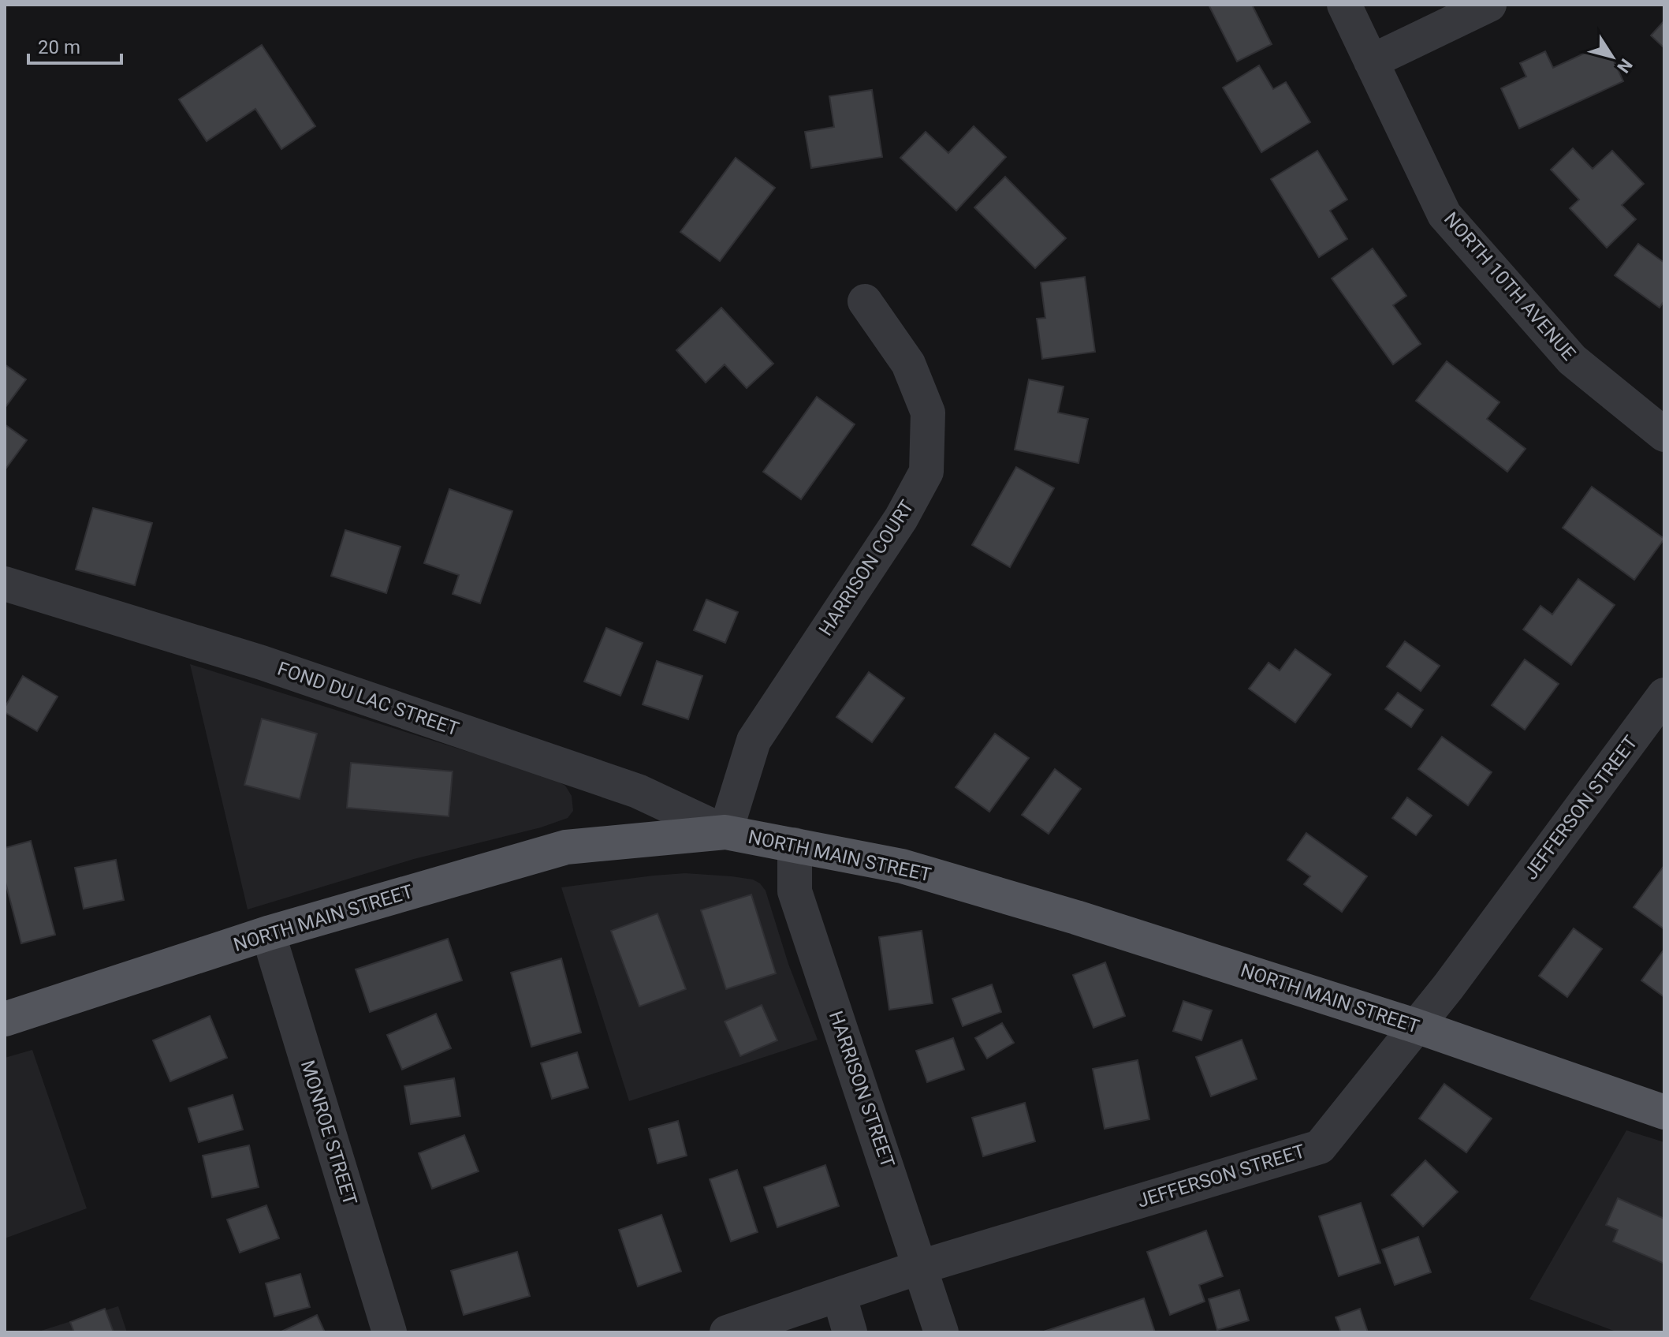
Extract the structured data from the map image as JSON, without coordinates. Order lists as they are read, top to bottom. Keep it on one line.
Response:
{"streets":{"main road":["NORTH MAIN STREET"],"street":["NORTH 10TH AVENUE","HARRISON COURT","FOND DU LAC STREET","JEFFERSON STREET","HARRISON STREET","MONROE STREET"]},"crossings":[["HARRISON COURT","FOND DU LAC STREET"],["HARRISON COURT","NORTH MAIN STREET"],["FOND DU LAC STREET","NORTH MAIN STREET"],["JEFFERSON STREET","NORTH MAIN STREET"],["JEFFERSON STREET","HARRISON STREET"],["NORTH MAIN STREET","HARRISON STREET"],["NORTH MAIN STREET","MONROE STREET"]],"scale_bar":"20 m","north":"bottom right"}
